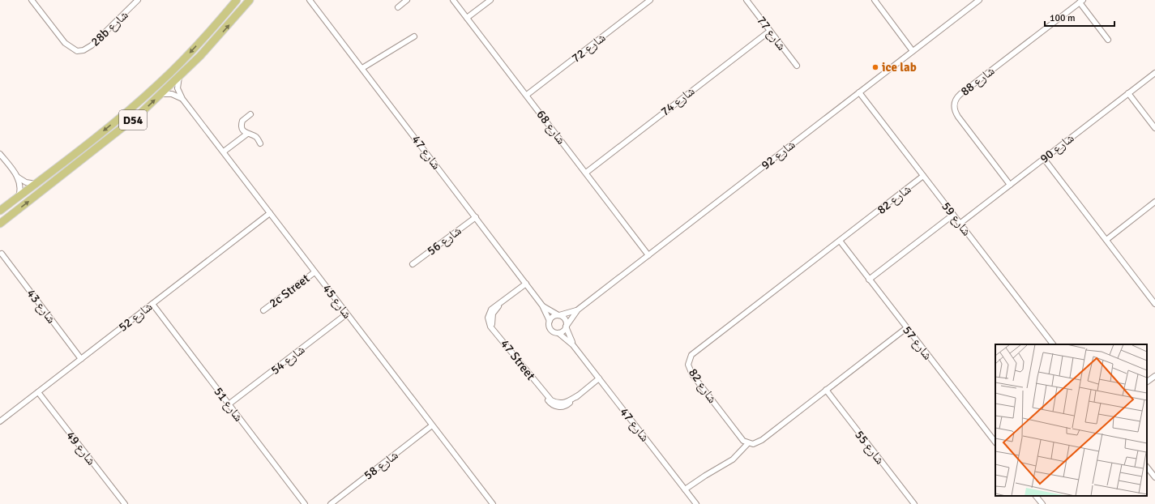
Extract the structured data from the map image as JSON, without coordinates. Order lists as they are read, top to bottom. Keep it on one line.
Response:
{"streets":{"main road":["D54"],"street":["28b شارع","شارع 77","شارع 72","شارع 88","شارع 74","شارع 68","شارع 90","شارع 47","شارع 92","شارع 82","شارع 59","شارع 56","2c Street","شارع 45","شارع 43","شارع 52","شارع 57","شارع 54","47 Street","شارع 51","شارع 55","شارع 49","شارع 58"]},"crossings":[["شارع 77","شارع 74"],["شارع 72","شارع 68"],["شارع 88","شارع 90"],["شارع 74","شارع 68"],["D54","شارع 45"],["شارع 68","شارع 92"],["شارع 90","شارع 59"],["شارع 47","شارع 92"],["شارع 47","شارع 56"],["شارع 47","47 Street"],["شارع 92","شارع 59"],["شارع 82","شارع 59"],["شارع 82","شارع 57"],["2c Street","شارع 45"],["شارع 45","شارع 52"],["شارع 45","شارع 54"],["شارع 45","شارع 58"],["شارع 43","شارع 52"],["شارع 52","شارع 51"],["شارع 52","شارع 49"],["شارع 54","شارع 51"]],"places":["ice lab"],"scale_bar":"100 m"}
